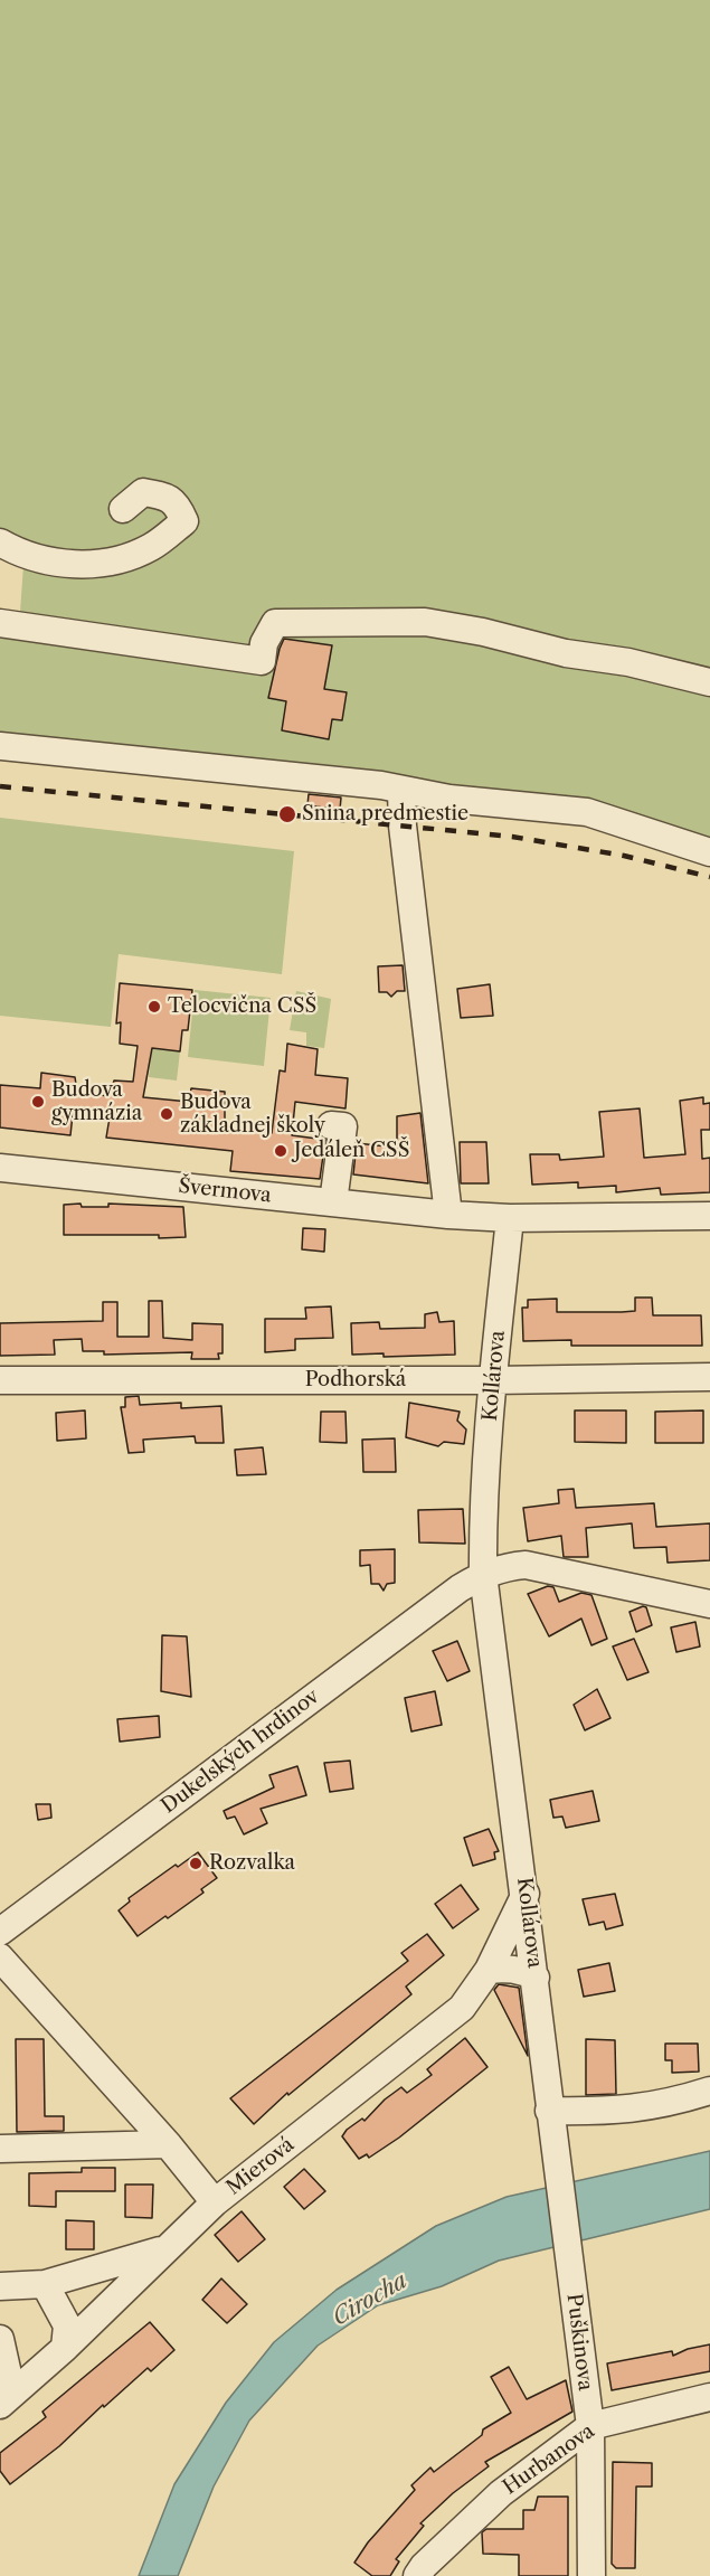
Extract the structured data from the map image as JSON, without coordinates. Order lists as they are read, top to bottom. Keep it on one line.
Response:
{"streets":{"street":["Švermova","Kollárova","Podhorská","Dukelských hrdinov","Mierová","Puškinova","Hurbanova"]},"crossings":[["Švermova","Kollárova"],["Kollárova","Podhorská"],["Kollárova","Dukelských hrdinov"],["Kollárova","Mierová"],["Kollárova","Puškinova"],["Puškinova","Hurbanova"]],"water":["Cirocha"],"places":["Snina predmestie","Telocvična CSŠ","Budova gymnázia","Budova základnej školy","Jedáleň CSŠ","Rozvalka"]}
